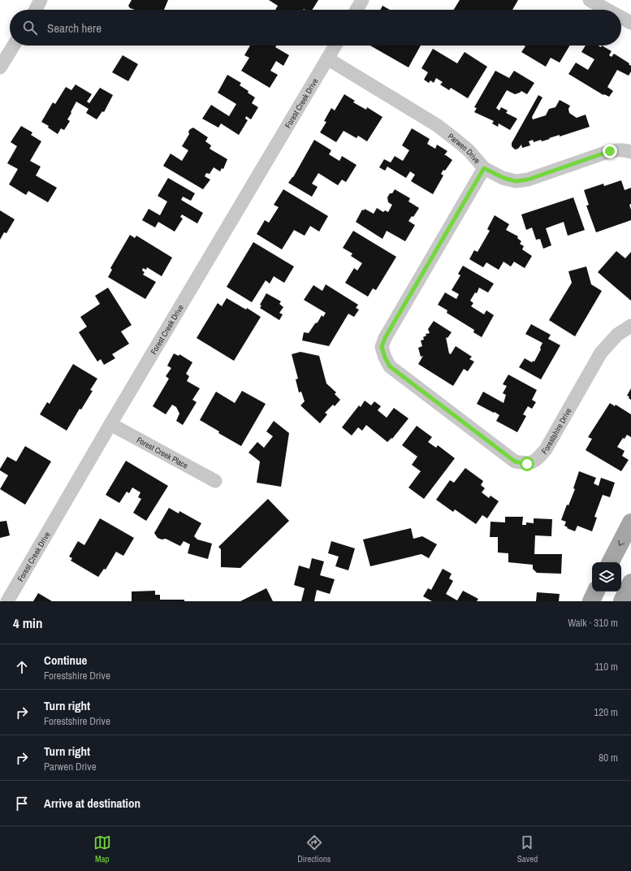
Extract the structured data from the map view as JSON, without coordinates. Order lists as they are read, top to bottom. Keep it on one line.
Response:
{"streets":{"street":["Forest Creek Drive","Parwen Drive","Forestshire Drive","Forest Creek Place"]},"crossings":[["Forest Creek Drive","Parwen Drive"],["Forest Creek Drive","Forest Creek Place"],["Parwen Drive","Forestshire Drive"]],"page":{"search":"Search here","heading":["4 min","Walk · 310 m"],"list":[["Continue","Forestshire Drive","110 m"],["Turn right","Forestshire Drive","120 m"],["Turn right","Parwen Drive","80 m"],"Arrive at destination"],"nav":["Map","Directions","Saved"]}}
